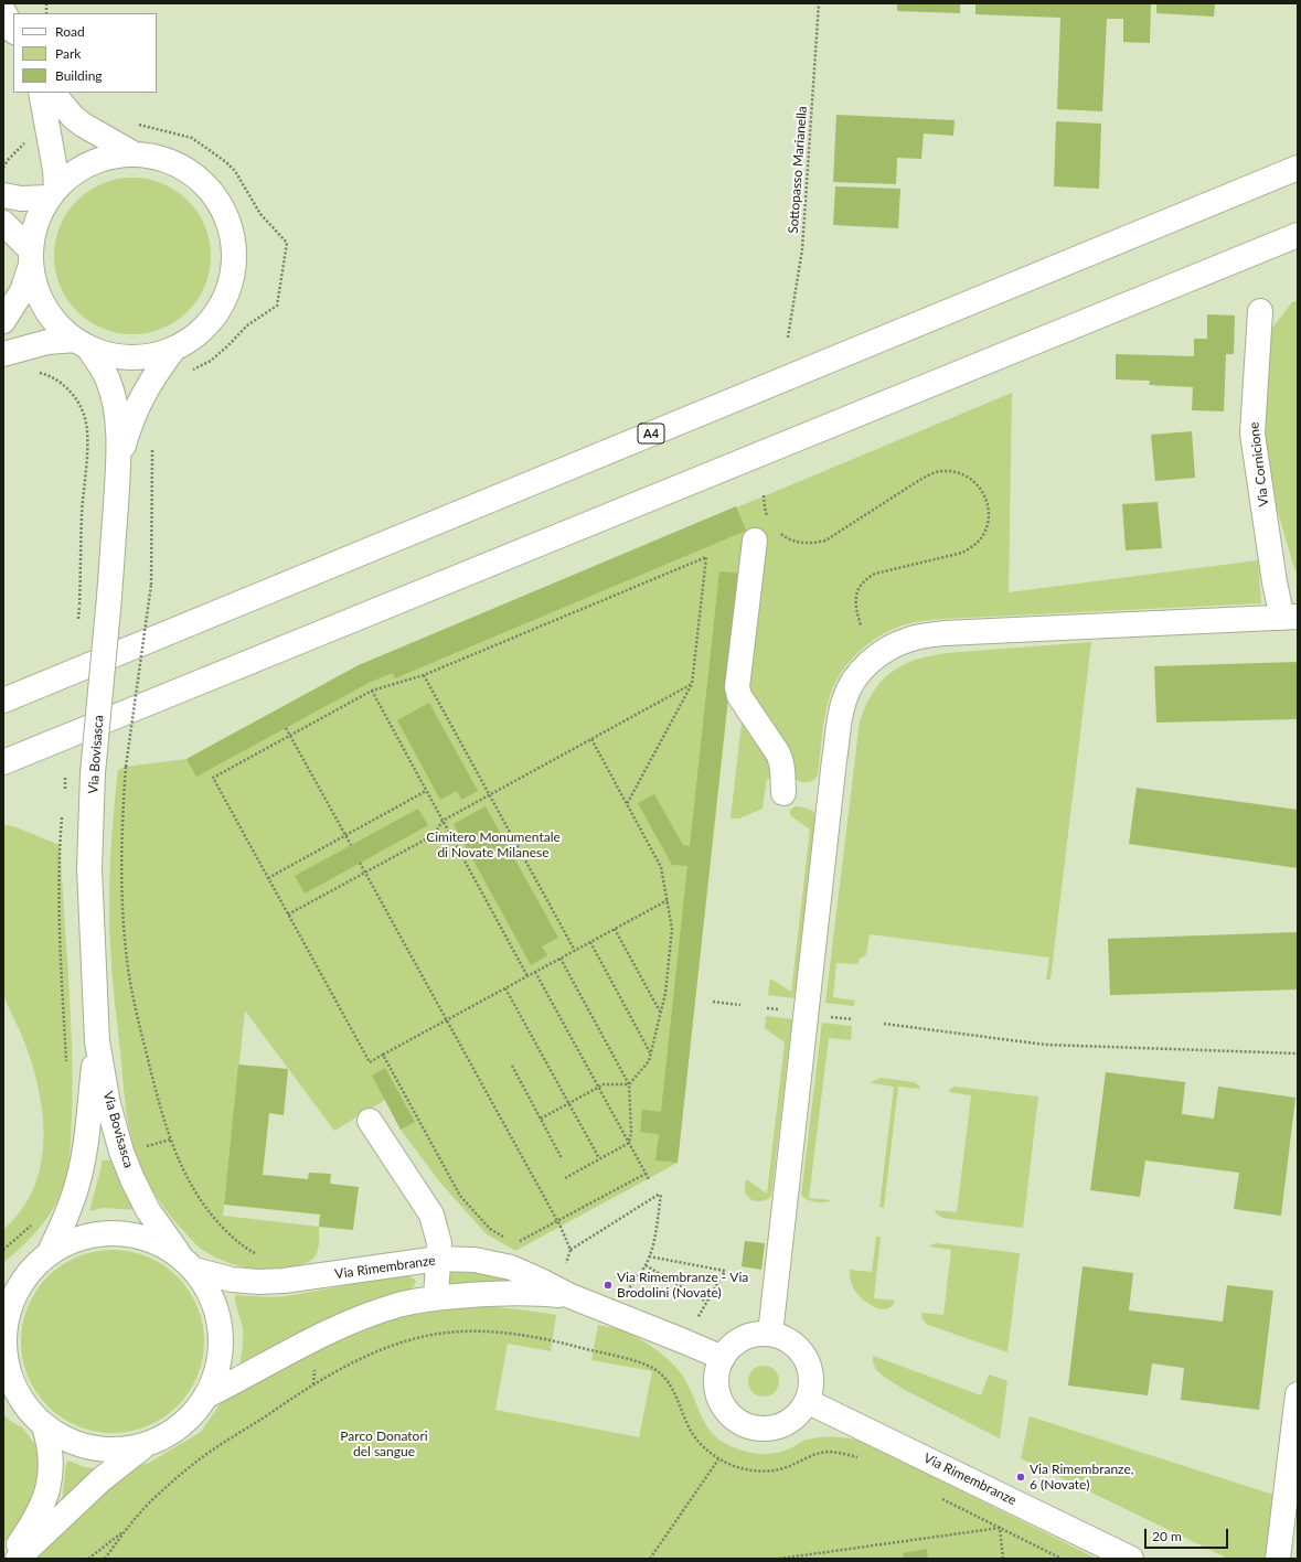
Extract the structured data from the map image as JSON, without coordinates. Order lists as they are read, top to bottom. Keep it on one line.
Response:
{"streets":{"main road":["A4","Via Cornicione","Via Bovisasca","Via Rimembranze"],"path":["Sottopasso Marianella"]},"crossings":[["Via Bovisasca","Via Rimembranze"]],"parks":["Cimitero Monumentale di Novate Milanese","Parco Donatori del sangue"],"places":["Via Rimembranze - Via Brodolini (Novate)","Via Rimembranze, 6 (Novate)"],"legend":["Road","Park","Building"],"scale_bar":"20 m"}
